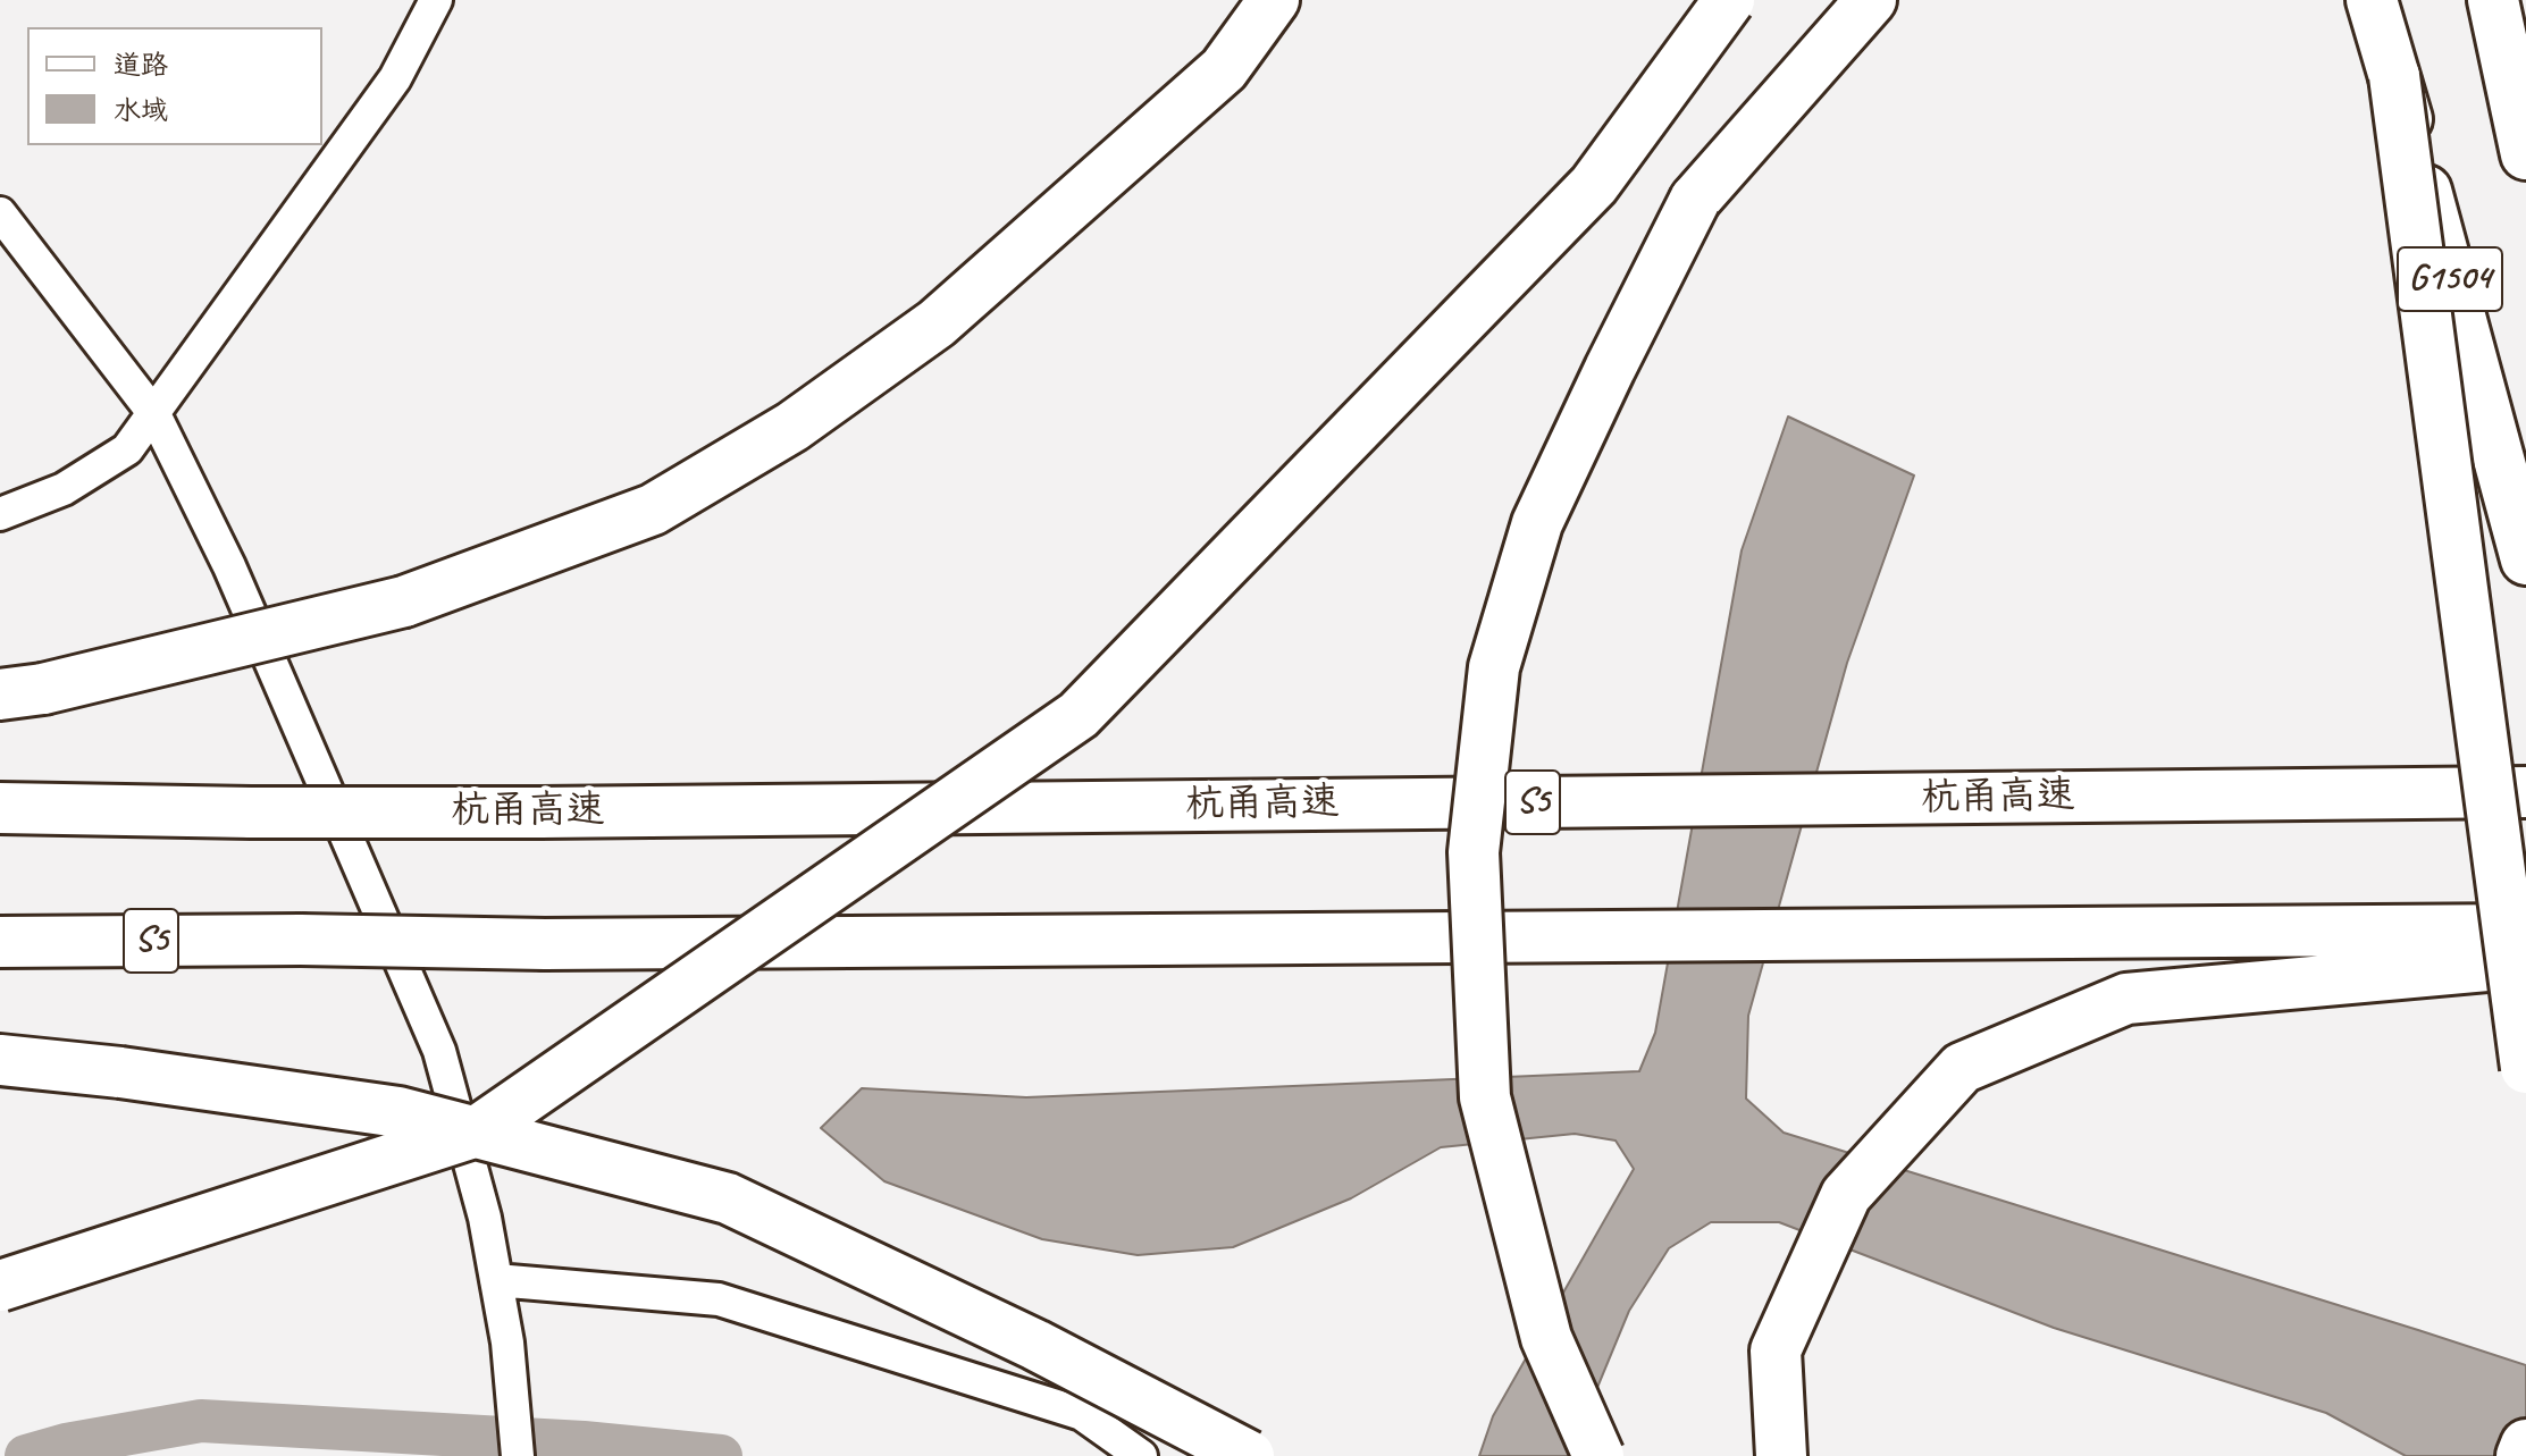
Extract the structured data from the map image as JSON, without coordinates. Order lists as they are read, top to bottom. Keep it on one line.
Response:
{"streets":{"highway":["G1504","杭甬高速","S5"]},"legend":["道路","水域"]}
